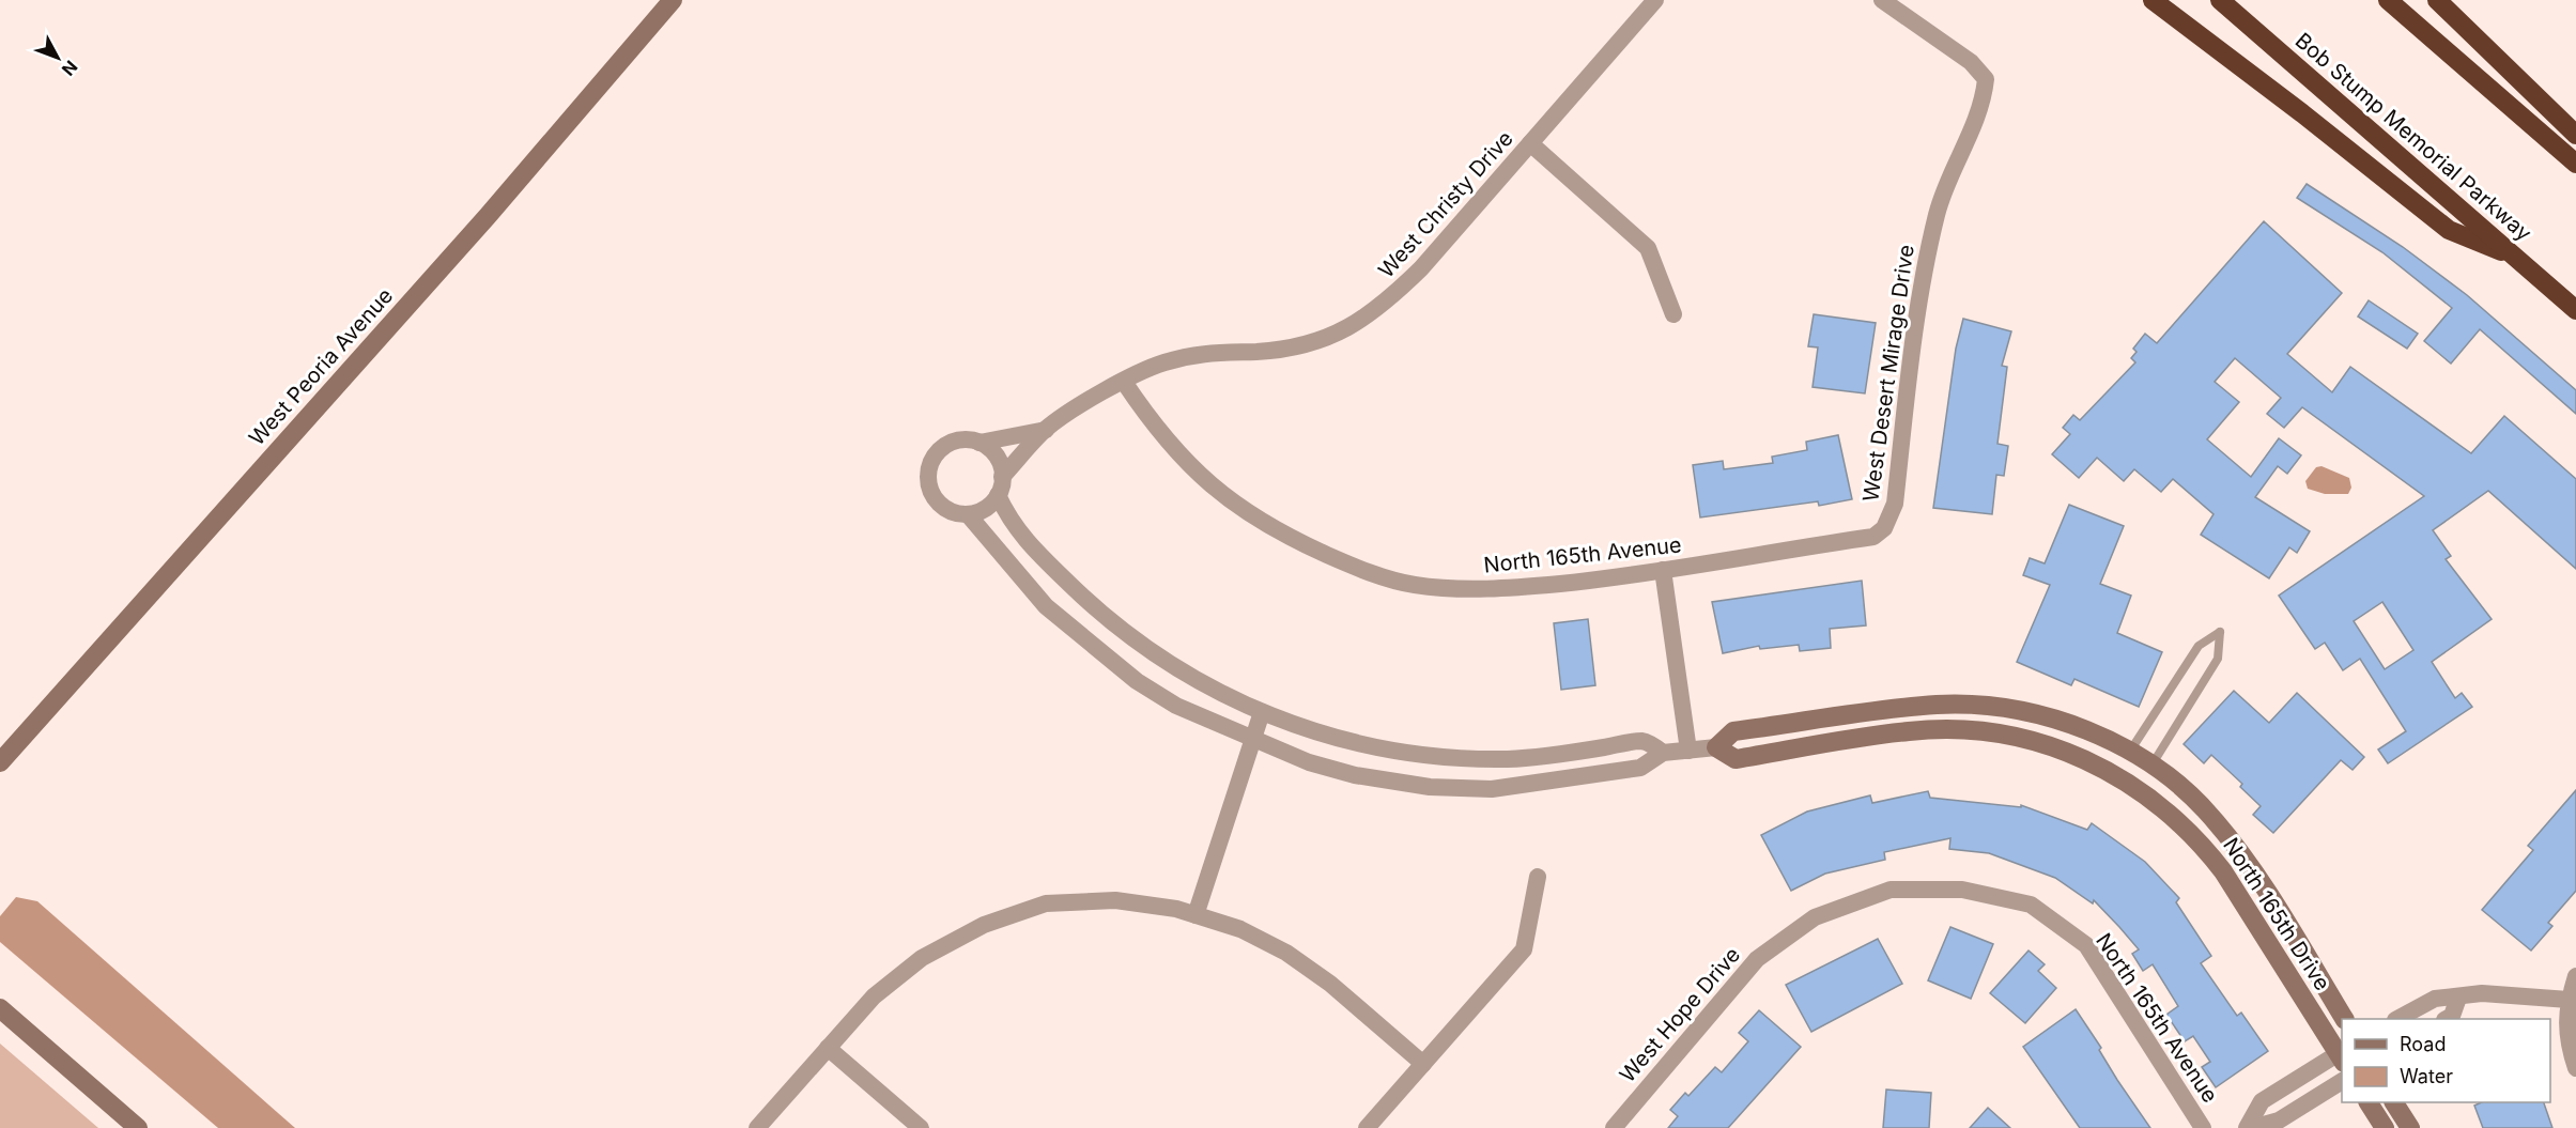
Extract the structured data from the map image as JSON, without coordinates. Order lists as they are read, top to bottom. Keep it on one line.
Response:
{"streets":{"highway":["Bob Stump Memorial Parkway"],"street":["West Christy Drive","West Peoria Avenue","West Desert Mirage Drive","North 165th Avenue","North 165th Drive","West Hope Drive"]},"crossings":[["West Christy Drive","North 165th Avenue"],["West Desert Mirage Drive","North 165th Avenue"],["North 165th Avenue","West Hope Drive"]],"legend":["Road","Water"],"north":"bottom right"}
